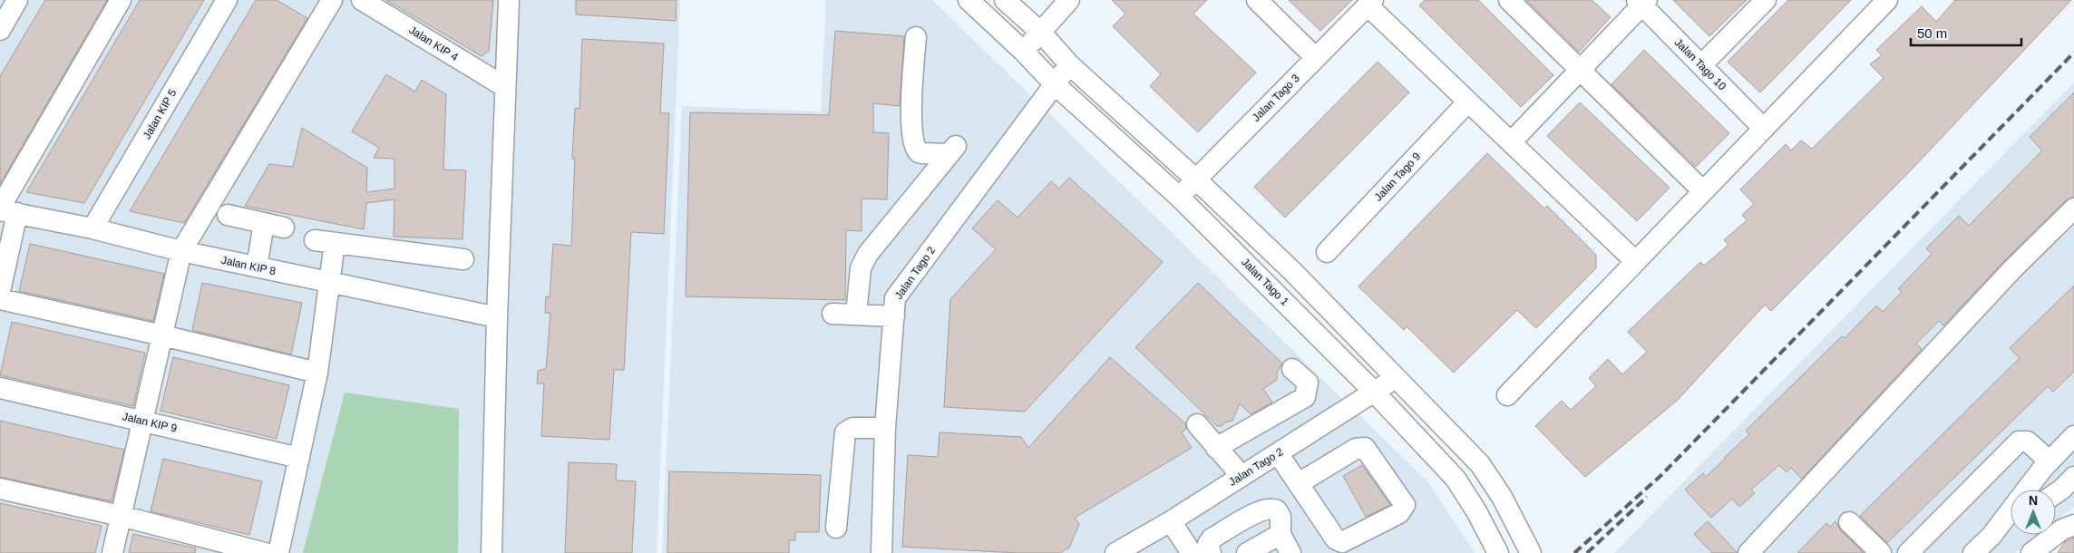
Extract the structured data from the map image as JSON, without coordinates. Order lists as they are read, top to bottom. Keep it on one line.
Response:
{"streets":{"street":["Jalan KIP 4","Jalan Tago 10","Jalan Tago 3","Jalan KIP 5","Jalan Tago 9","Jalan KIP 8","Jalan Tago 2","Jalan Tago 1","Jalan KIP 9"]},"crossings":[["Jalan Tago 3","Jalan Tago 1"],["Jalan KIP 5","Jalan KIP 8"],["Jalan Tago 2","Jalan Tago 1"]],"scale_bar":"50 m","north":"top"}
